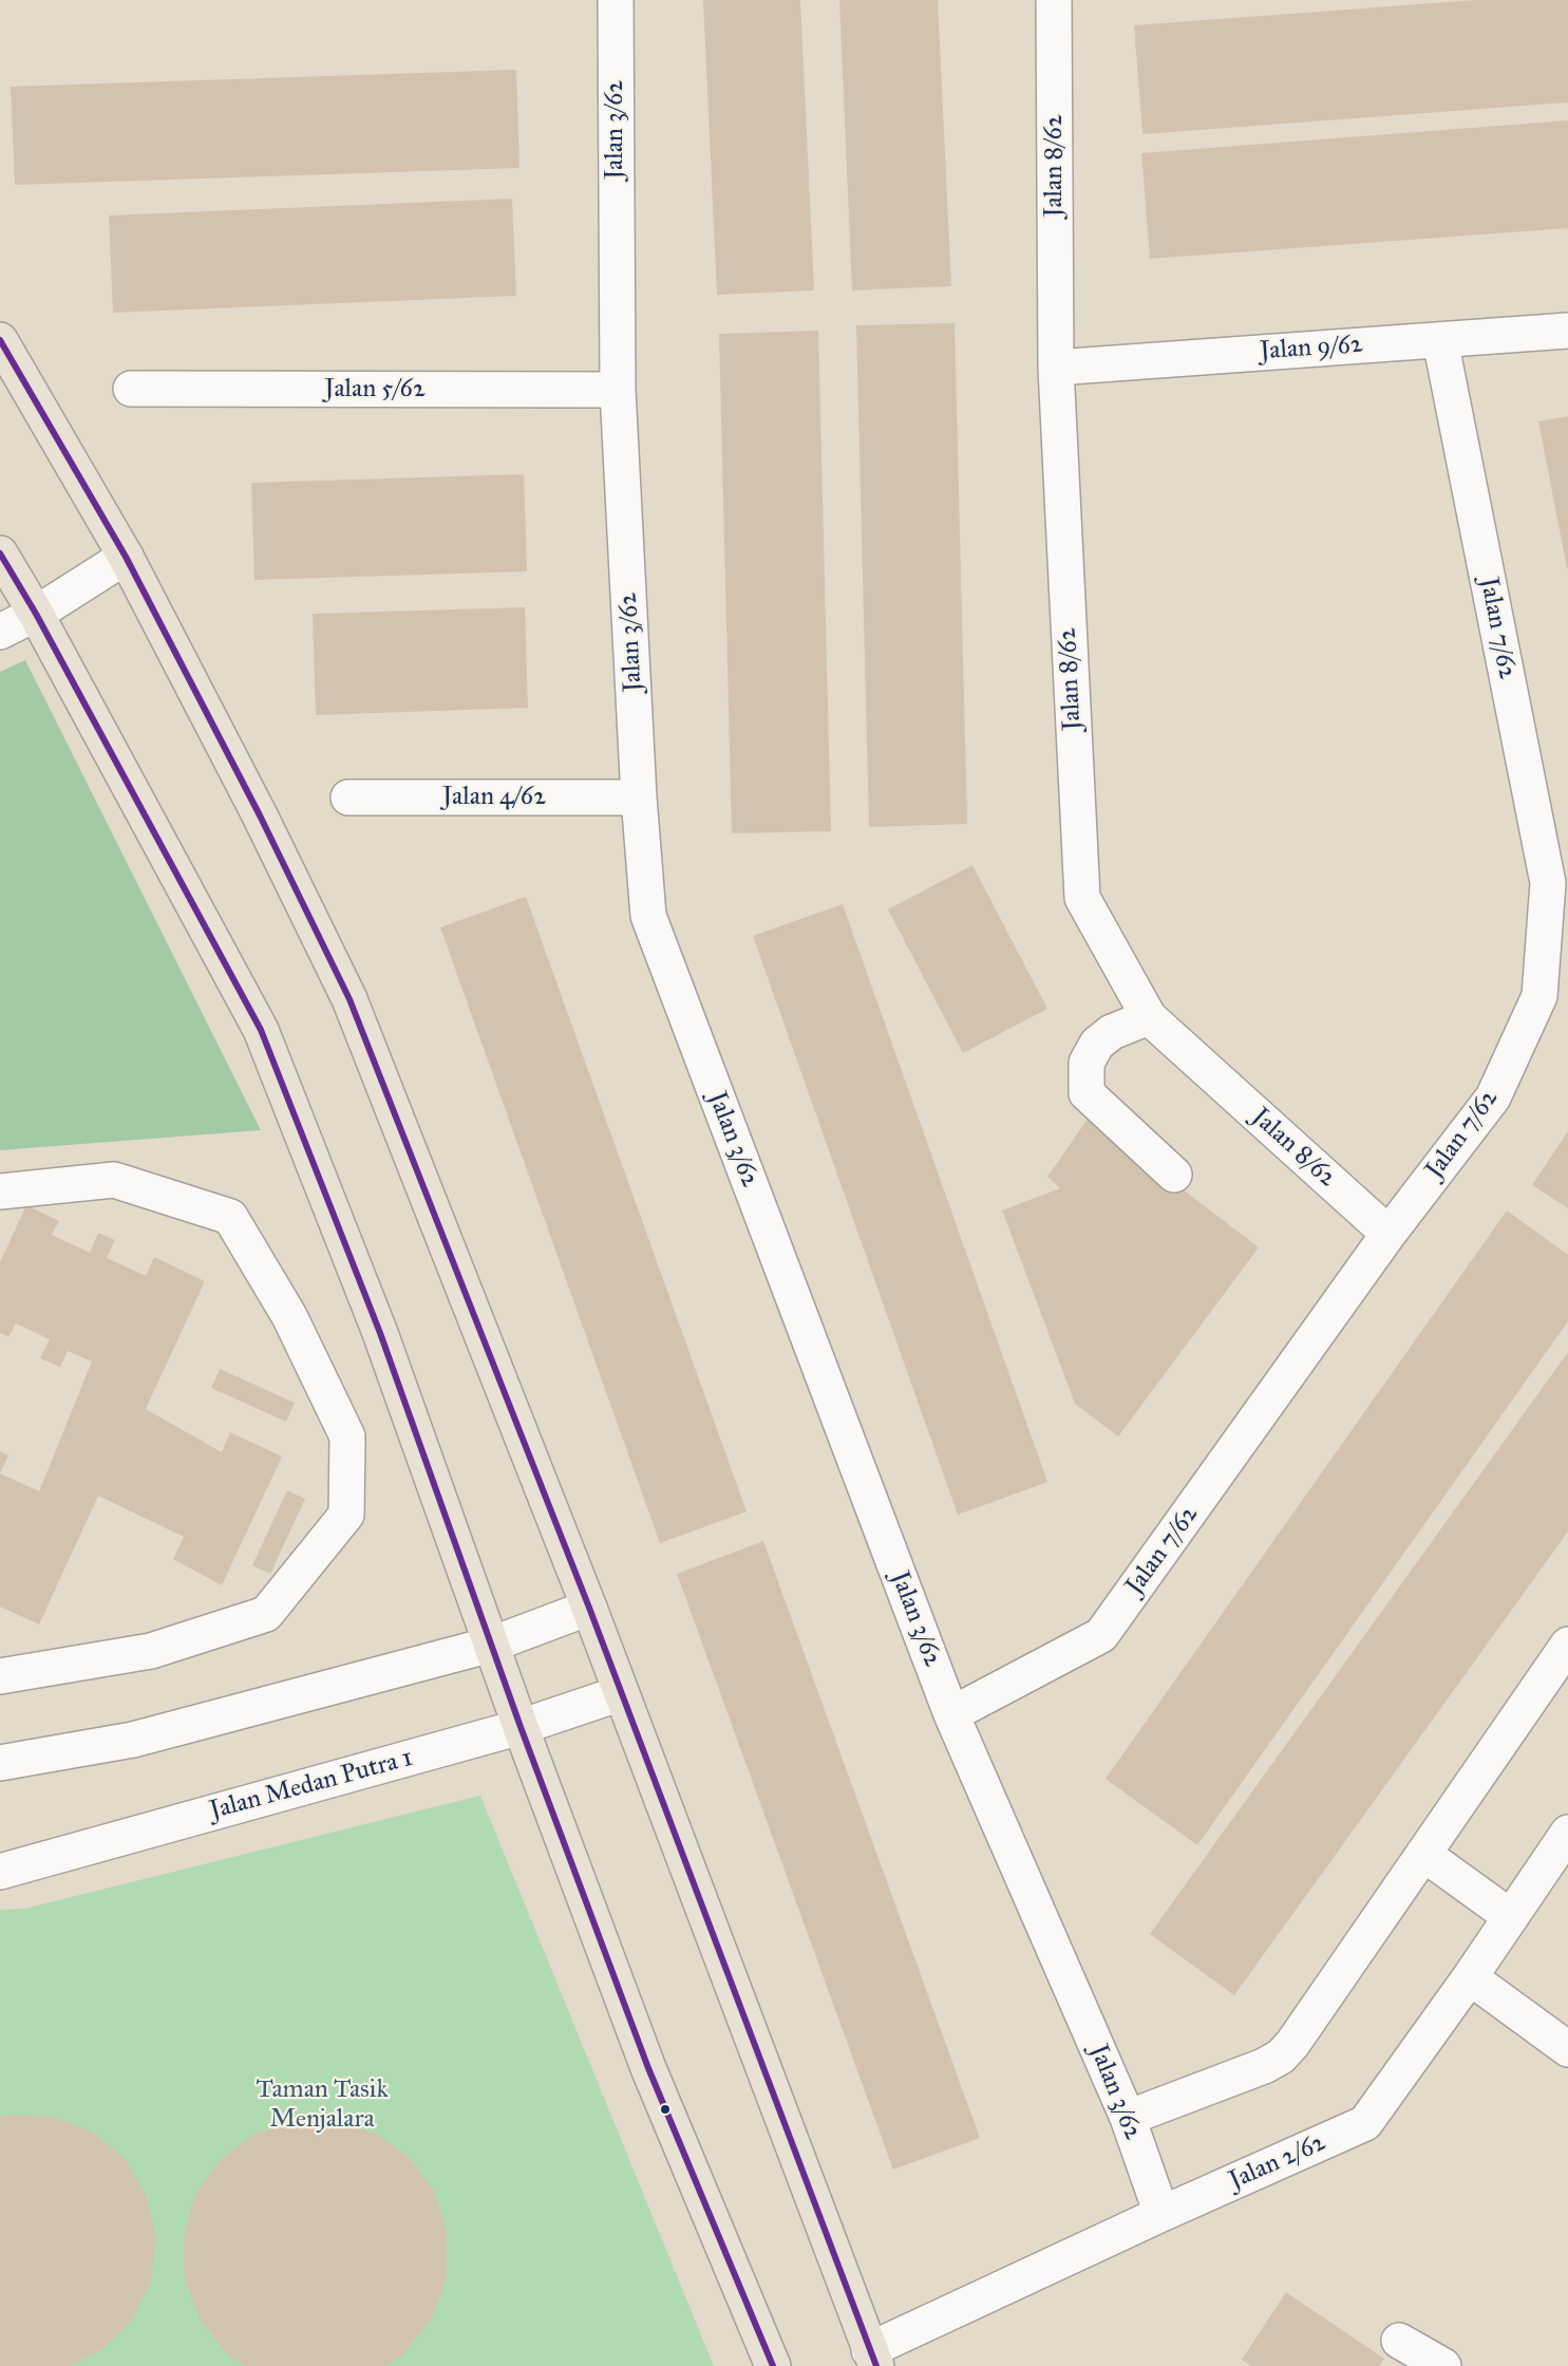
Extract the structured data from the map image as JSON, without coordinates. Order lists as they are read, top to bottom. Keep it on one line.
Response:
{"streets":{"street":["Jalan 3/62","Jalan 8/62","Jalan 9/62","Jalan 5/62","Jalan 7/62","Jalan 4/62","Jalan Medan Putra 1","Jalan 2/62"]},"crossings":[["Jalan 3/62","Jalan 5/62"],["Jalan 3/62","Jalan 7/62"],["Jalan 3/62","Jalan 4/62"],["Jalan 3/62","Jalan 2/62"],["Jalan 8/62","Jalan 9/62"],["Jalan 8/62","Jalan 7/62"],["Jalan 9/62","Jalan 7/62"]],"parks":["Taman Tasik Menjalara"]}
